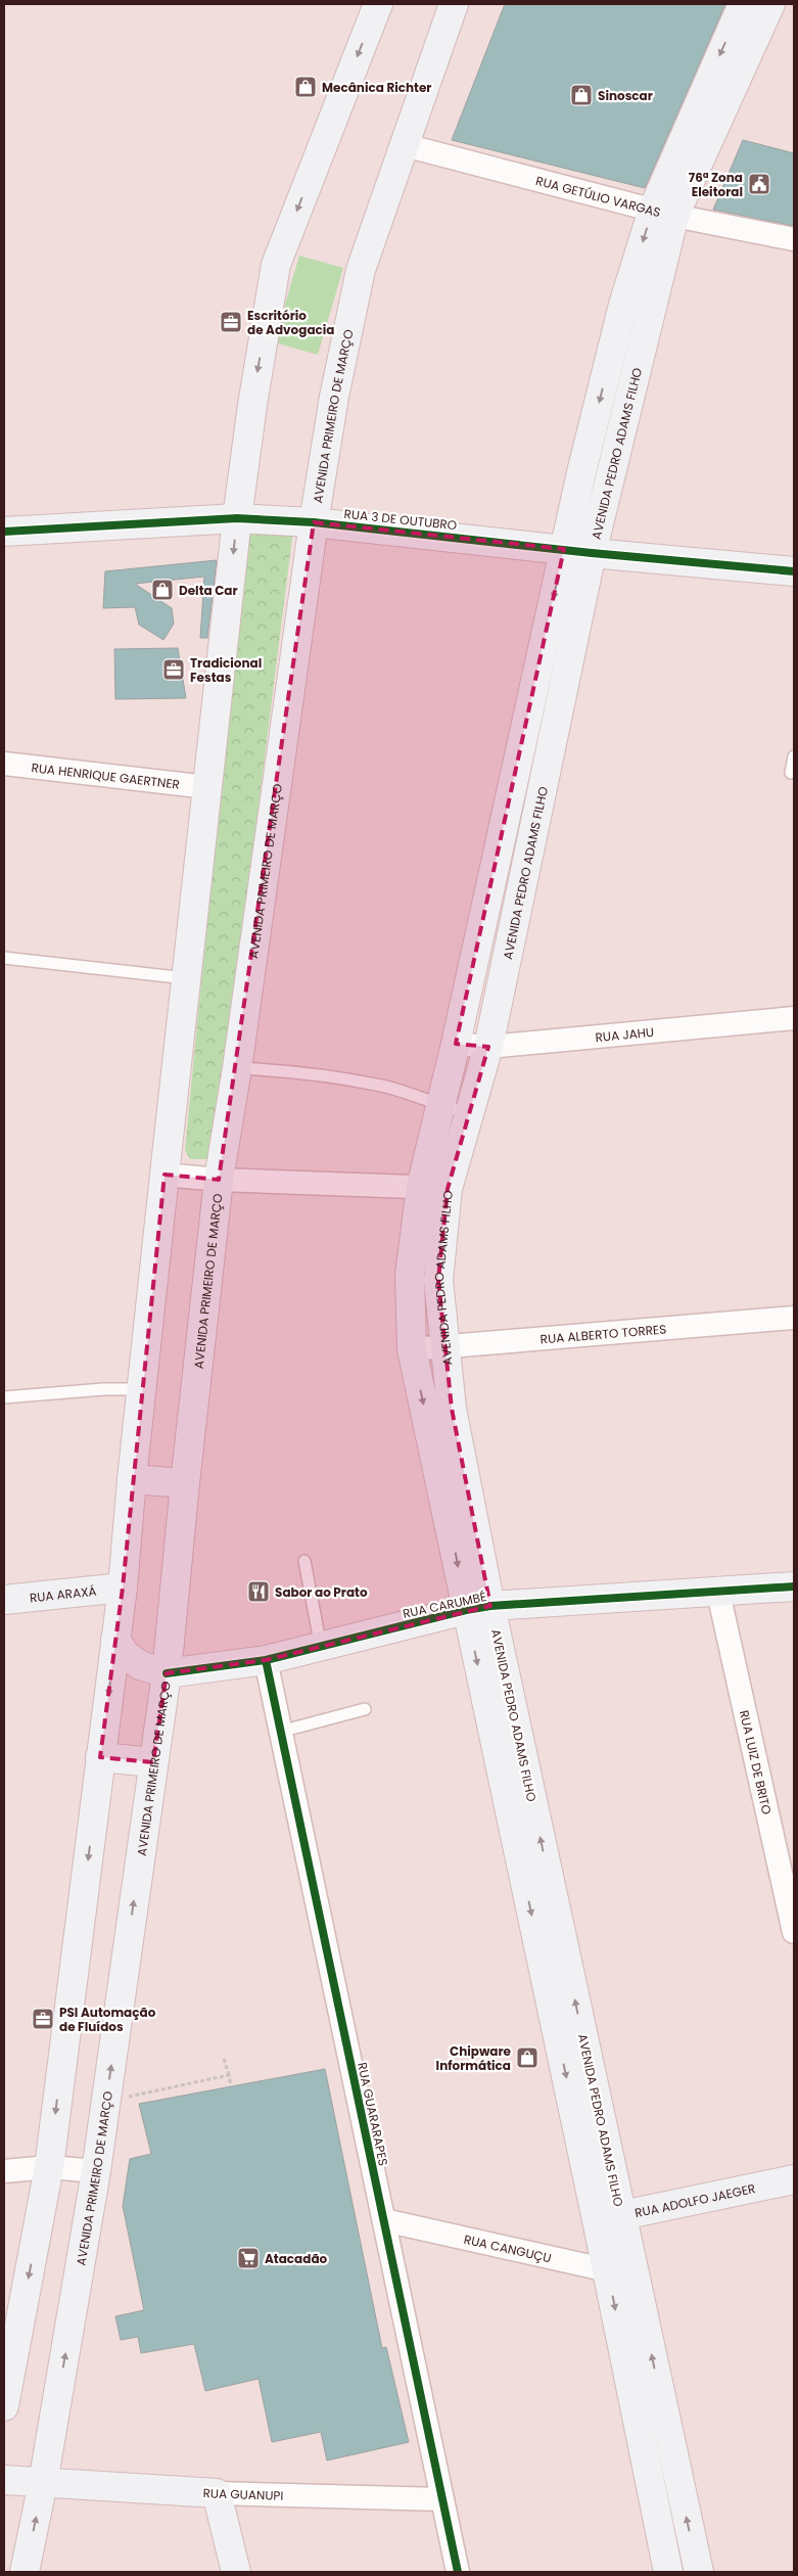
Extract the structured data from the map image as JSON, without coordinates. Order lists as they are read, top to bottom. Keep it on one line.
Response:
{"streets":{"main road":["AVENIDA PRIMEIRO DE MARÇO","AVENIDA PEDRO ADAMS FILHO","RUA 3 DE OUTUBRO","RUA ARAXÁ","RUA CARUMBÉ","RUA ADOLFO JAEGER","RUA GUANUPI"],"street":["RUA GETÚLIO VARGAS","RUA HENRIQUE GAERTNER","RUA JAHU","RUA ALBERTO TORRES","RUA LUIZ DE BRITO","RUA GUARARAPES","RUA CANGUÇU"]},"crossings":[["RUA GETÚLIO VARGAS","AVENIDA PRIMEIRO DE MARÇO"],["RUA GETÚLIO VARGAS","AVENIDA PEDRO ADAMS FILHO"],["AVENIDA PRIMEIRO DE MARÇO","RUA 3 DE OUTUBRO"],["AVENIDA PRIMEIRO DE MARÇO","RUA CARUMBÉ"],["AVENIDA PRIMEIRO DE MARÇO","RUA GUANUPI"],["AVENIDA PEDRO ADAMS FILHO","RUA 3 DE OUTUBRO"],["AVENIDA PEDRO ADAMS FILHO","RUA JAHU"],["AVENIDA PEDRO ADAMS FILHO","RUA ALBERTO TORRES"],["AVENIDA PEDRO ADAMS FILHO","RUA CARUMBÉ"],["AVENIDA PEDRO ADAMS FILHO","RUA ADOLFO JAEGER"],["AVENIDA PEDRO ADAMS FILHO","RUA CANGUÇU"],["RUA CARUMBÉ","RUA LUIZ DE BRITO"],["RUA CARUMBÉ","RUA GUARARAPES"],["RUA GUARARAPES","RUA CANGUÇU"],["RUA GUARARAPES","RUA GUANUPI"]],"places":{"shop":["Mecânica Richter","Sinoscar","Delta Car","Chipware Informática"],"public building":["76ª Zona Eleitoral"],"office":["Escritório de Advogacia","Tradicional Festas","PSI Automação de Fluídos"],"restaurant":["Sabor ao Prato"],"supermarket":["Atacadão"]}}
